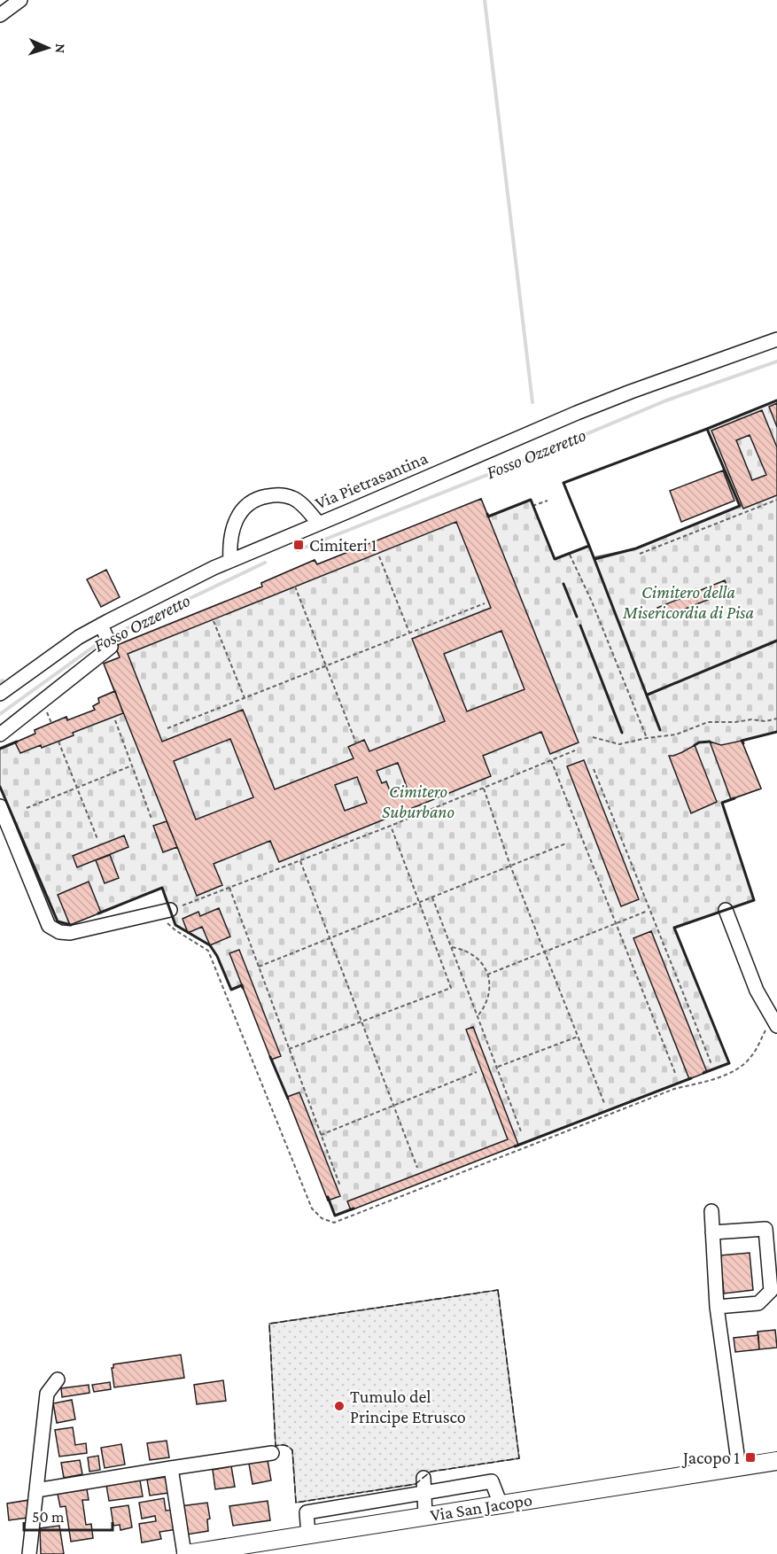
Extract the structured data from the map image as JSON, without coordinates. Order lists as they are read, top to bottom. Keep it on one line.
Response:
{"streets":{"main road":["Via San Jacopo"],"street":["Via Pietrasantina"]},"water":["Fosso Ozzeretto"],"parks":["Cimitero della Misericordia di Pisa","Cimitero Suburbano"],"places":{"transit":["Cimiteri 1","Jacopo 1"],"other":["Tumulo del Principe Etrusco"]},"scale_bar":"50 m","north":"right"}
